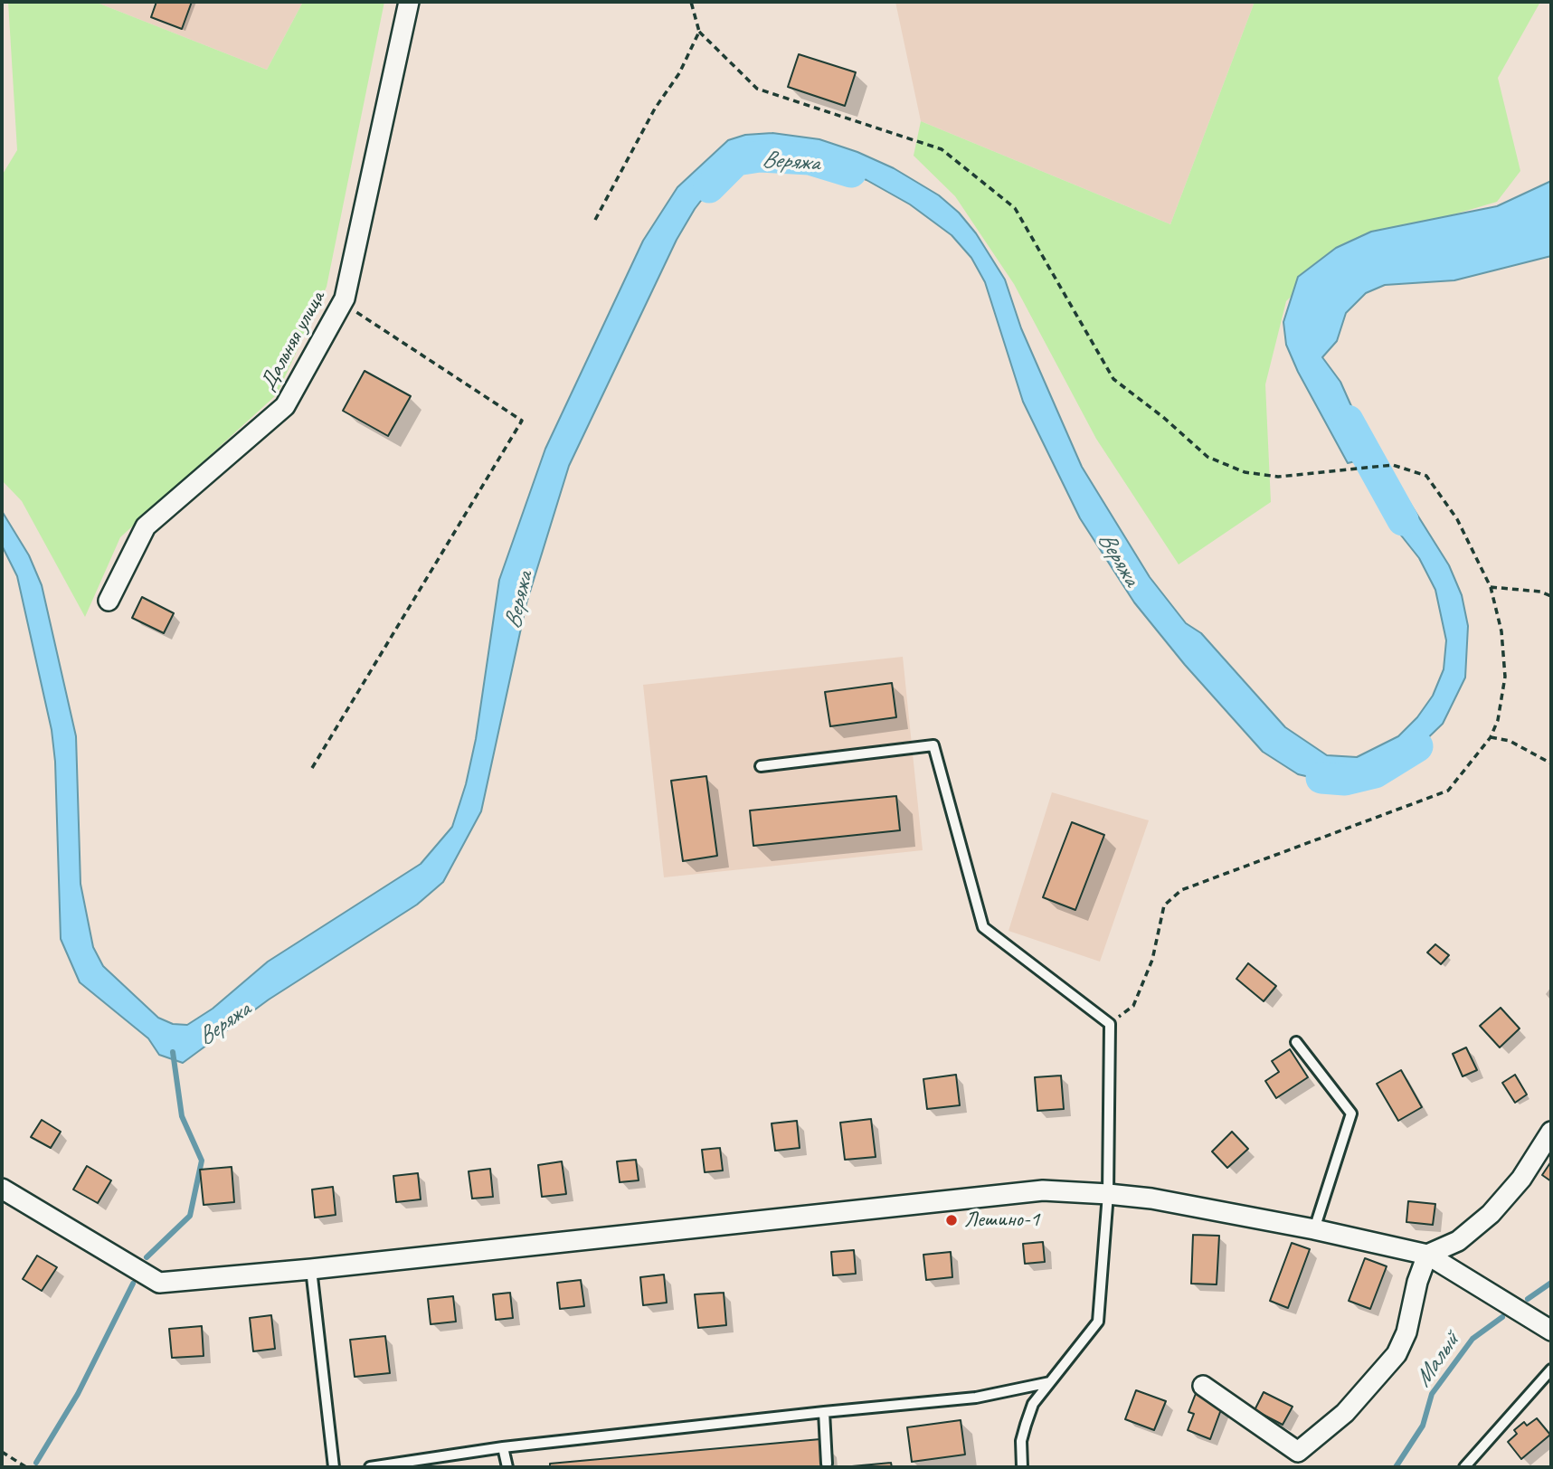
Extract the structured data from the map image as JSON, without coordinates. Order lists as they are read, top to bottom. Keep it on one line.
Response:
{"streets":{"street":["Дальняя улица"]},"water":["Веряжа","Малый"],"places":["Лешино-1"]}
